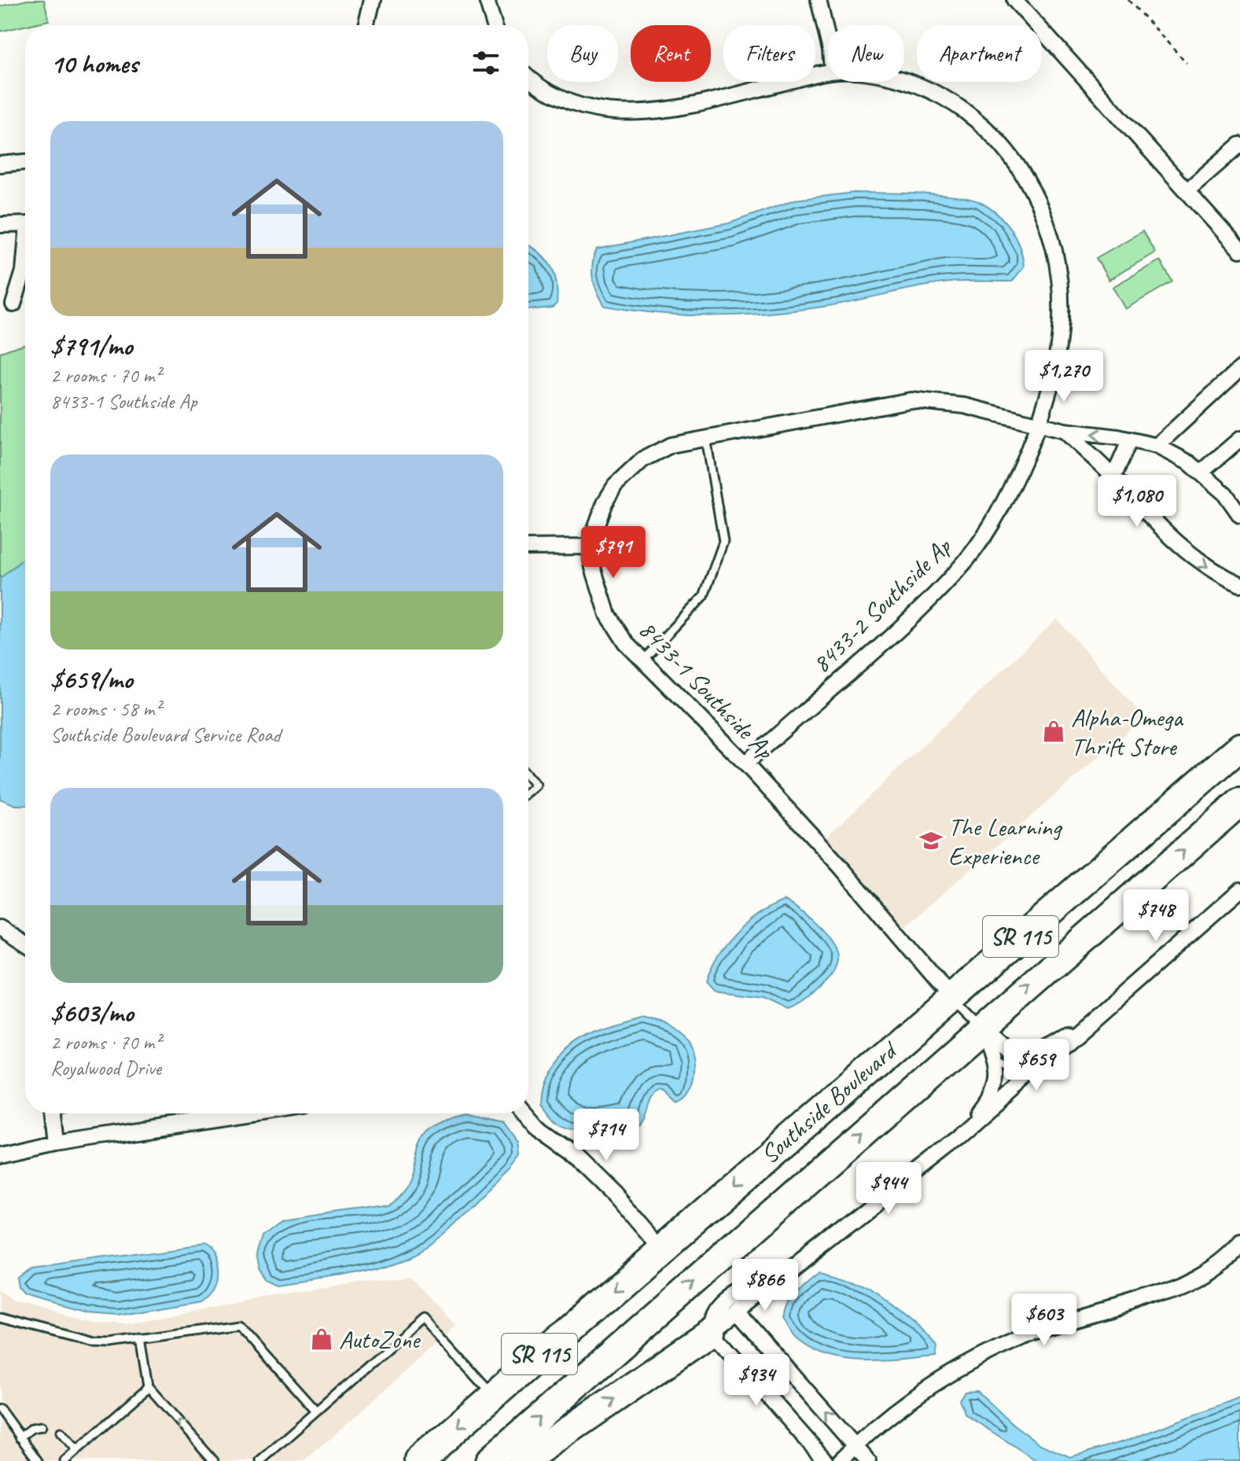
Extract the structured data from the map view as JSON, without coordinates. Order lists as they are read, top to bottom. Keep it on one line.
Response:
{"streets":{"highway":["SR 115","Southside Boulevard"],"street":["8433-2 Southside Ap","8433-1 Southside Ap"]},"crossings":[["8433-2 Southside Ap","8433-1 Southside Ap"],["8433-1 Southside Ap","Southside Boulevard"]],"places":{"shop":["Alpha-Omega Thrift Store","AutoZone"],"school or university":["The Learning Experience"]},"page":{"chip":["Buy","Rent","Filters","New","Apartment"],"heading":"10 homes","list":[{"name":"$791/mo","note":"2 rooms · 70 m² · 8433-1 Southside Ap"},{"name":"$659/mo","note":"2 rooms · 58 m² · Southside Boulevard Service Road"},{"name":"$603/mo","note":"2 rooms · 70 m² · Royalwood Drive"}],"price":["$1,270","$1,080","$791","$748","$659","$714","$944","$866","$603","$934"]}}
